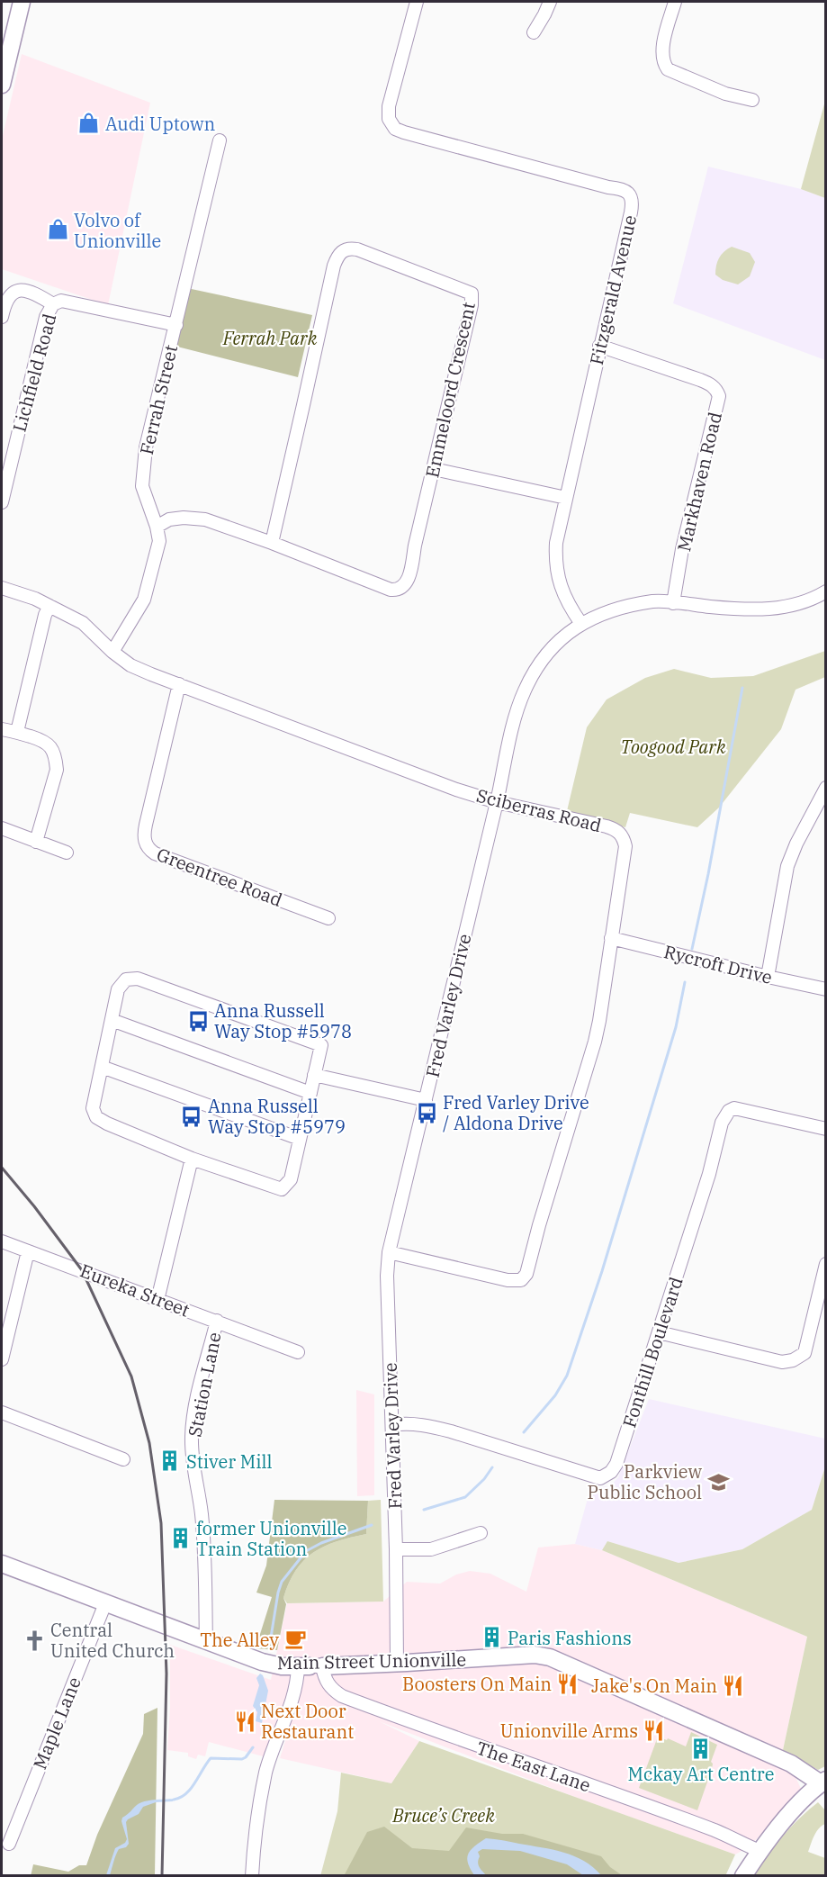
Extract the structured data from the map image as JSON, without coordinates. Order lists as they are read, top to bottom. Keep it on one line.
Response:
{"streets":{"main road":["Main Street Unionville"],"street":["Fitzgerald Avenue","Lichfield Road","Emmeloord Crescent","Ferrah Street","Markhaven Road","Sciberras Road","Greentree Road","Rycroft Drive","Fred Varley Drive","Eureka Street","Fonthill Boulevard","Station Lane","Maple Lane","The East Lane"]},"crossings":[["Fitzgerald Avenue","Markhaven Road"],["Fitzgerald Avenue","Fred Varley Drive"],["Lichfield Road","Ferrah Street"],["Emmeloord Crescent","Ferrah Street"],["Ferrah Street","Sciberras Road"],["Markhaven Road","Fred Varley Drive"],["Sciberras Road","Greentree Road"],["Sciberras Road","Rycroft Drive"],["Sciberras Road","Fred Varley Drive"],["Fred Varley Drive","Fonthill Boulevard"],["Fred Varley Drive","Main Street Unionville"],["Eureka Street","Station Lane"],["Station Lane","Main Street Unionville"],["Main Street Unionville","Maple Lane"],["Main Street Unionville","The East Lane"]],"parks":["Ferrah Park","Toogood Park","Bruce’s Creek"],"places":{"shop":["Audi Uptown","Volvo of Unionville"],"bus stop":["Anna Russell Way Stop #5978","Fred Varley Drive / Aldona Drive","Anna Russell Way Stop #5979"],"building":["Stiver Mill","former Unionville Train Station","Paris Fashions","Mckay Art Centre"],"school or university":["Parkview Public School"],"cafe":["The Alley"],"church":["Central United Church"],"restaurant":["Boosters On Main","Jake's On Main","Next Door Restaurant","Unionville Arms"]}}
